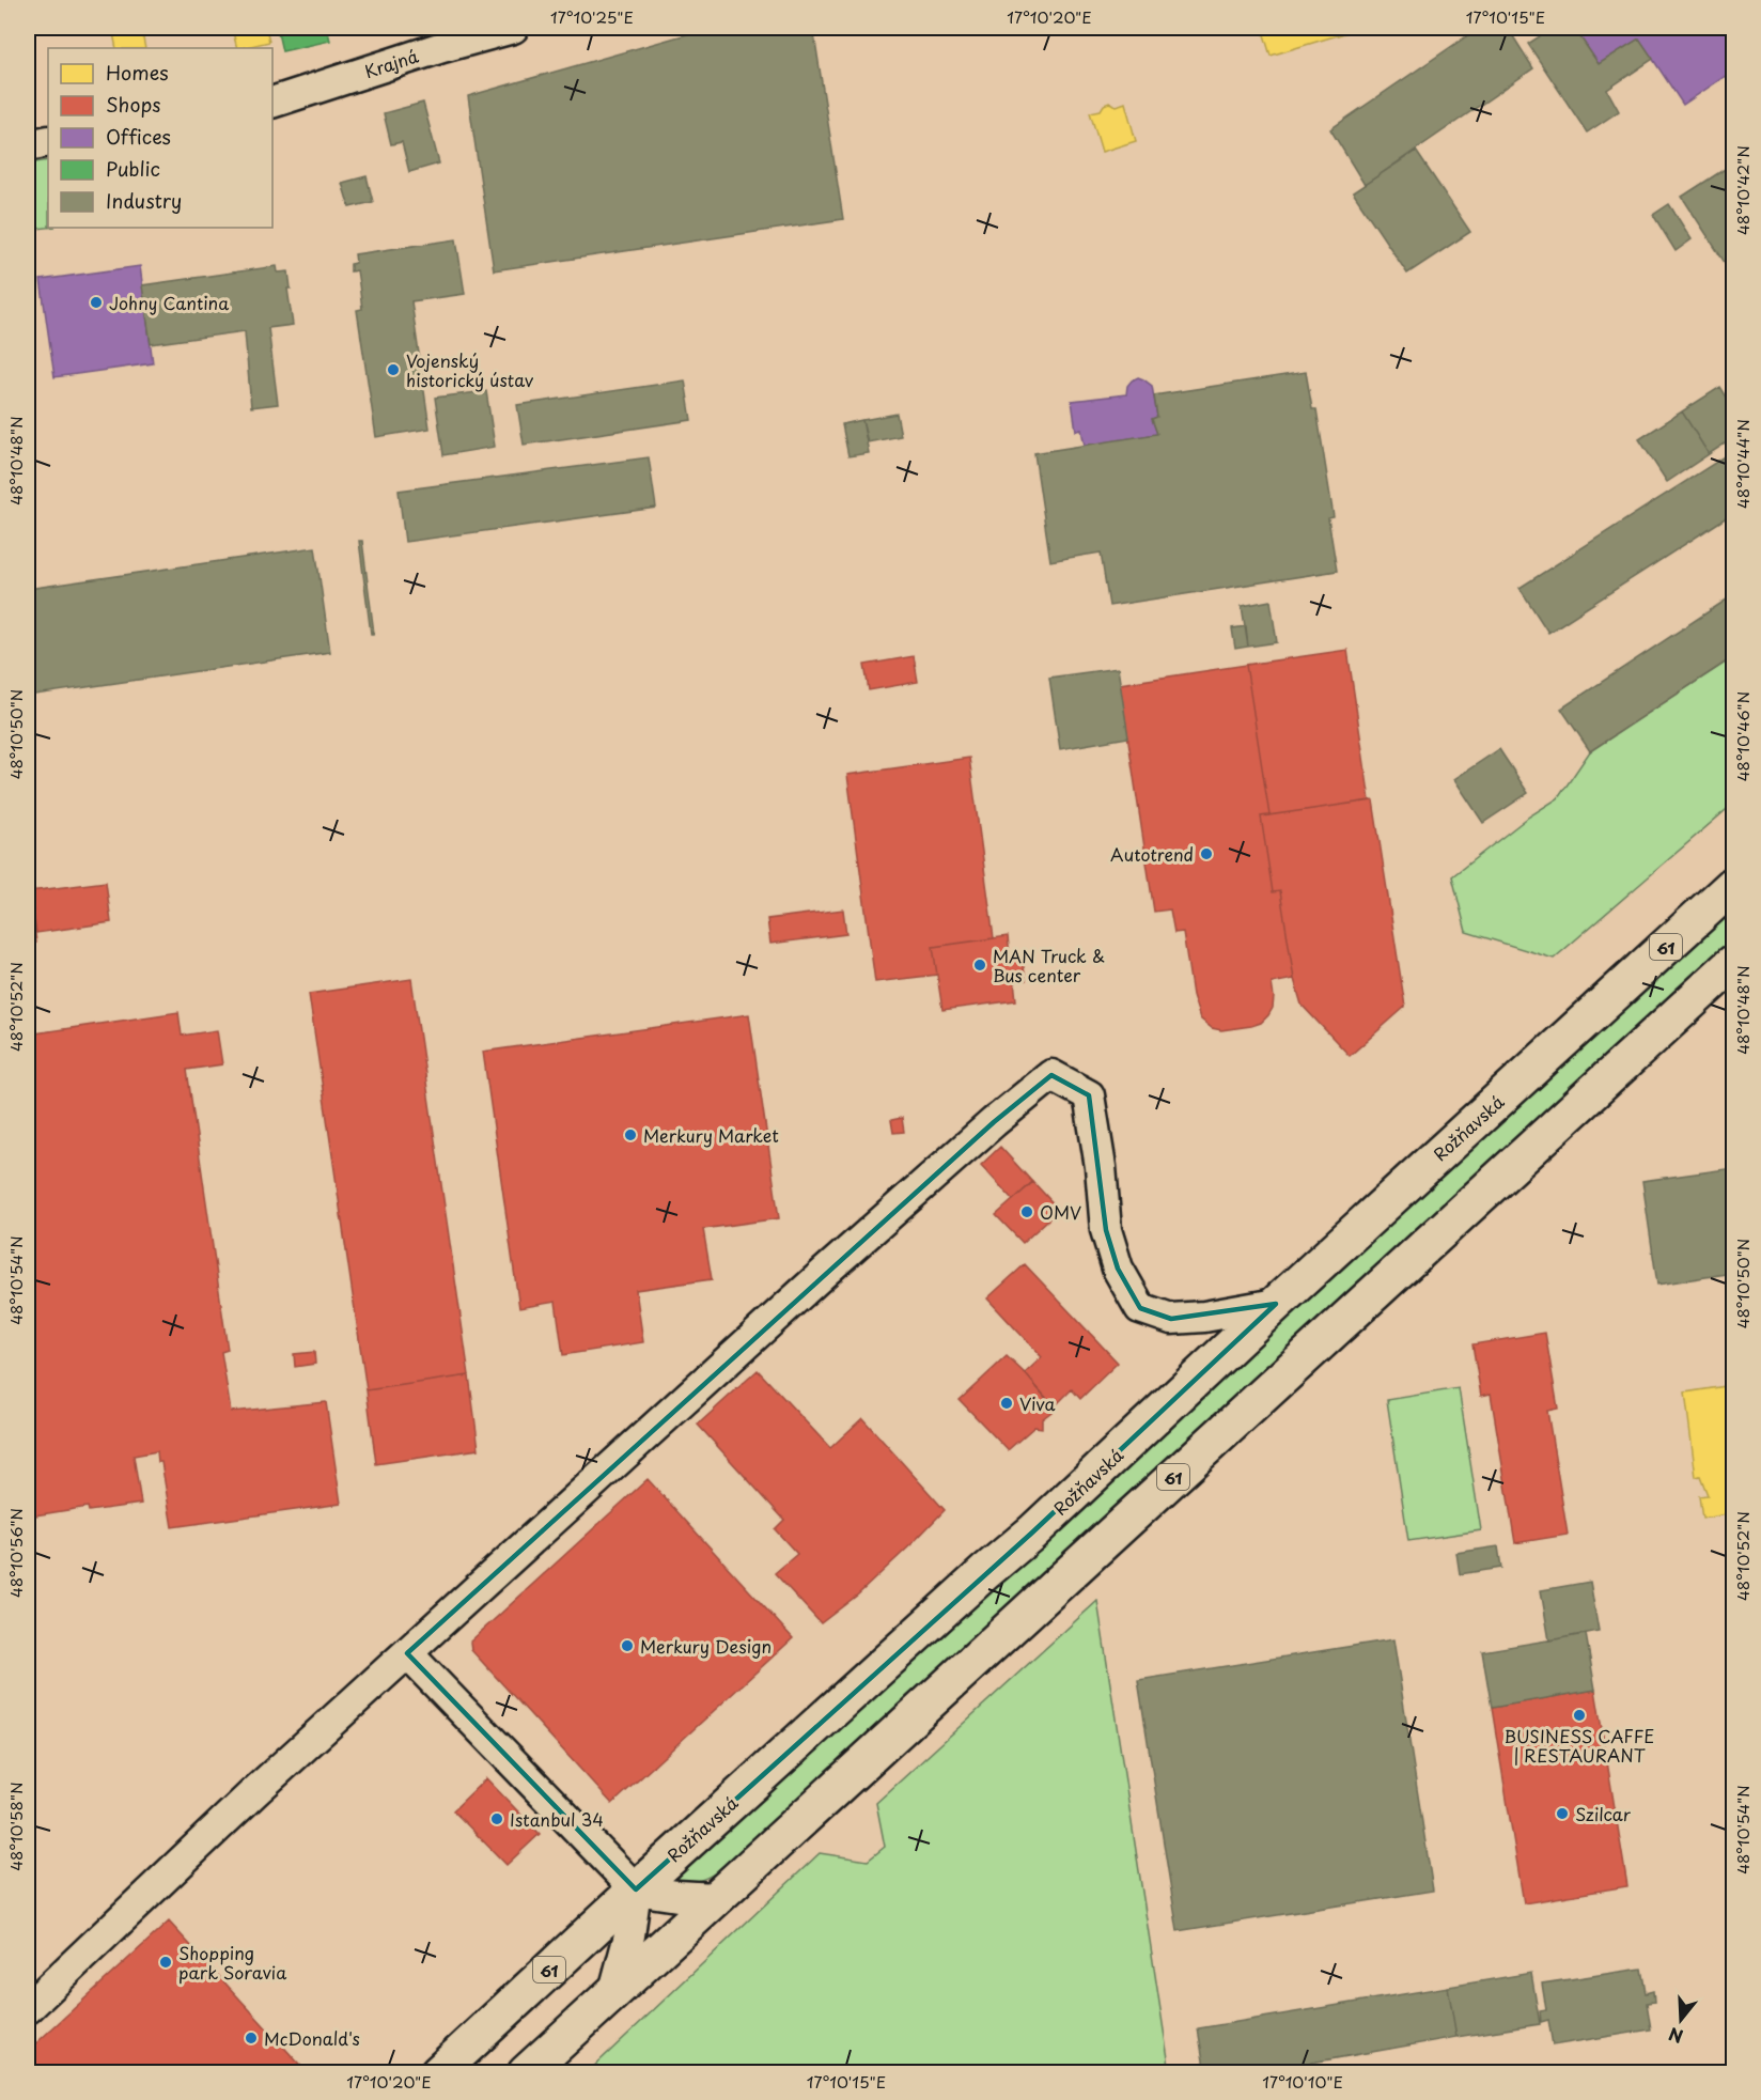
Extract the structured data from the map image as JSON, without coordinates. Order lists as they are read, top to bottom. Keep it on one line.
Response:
{"streets":{"main road":["61","Rožňavská"],"street":["Krajná"]},"places":["Johny Cantina","Vojenský historický ústav","Autotrend","MAN Truck & Bus center","Merkury Market","OMV","Viva","Merkury Design","BUSINESS CAFFE | RESTAURANT","Szilcar","Istanbul 34","Shopping park Soravia","McDonald's"],"legend":["Homes","Shops","Offices","Public","Industry"],"north":"bottom","coordinates":["17°10'25\"E","17°10'20\"E","17°10'15\"E","48°10'42\"N","48°10'48\"N","48°10'44\"N","48°10'50\"N","48°10'46\"N","48°10'52\"N","48°10'54\"N","48°10'56\"N","48°10'58\"N","17°10'10\"E"]}
